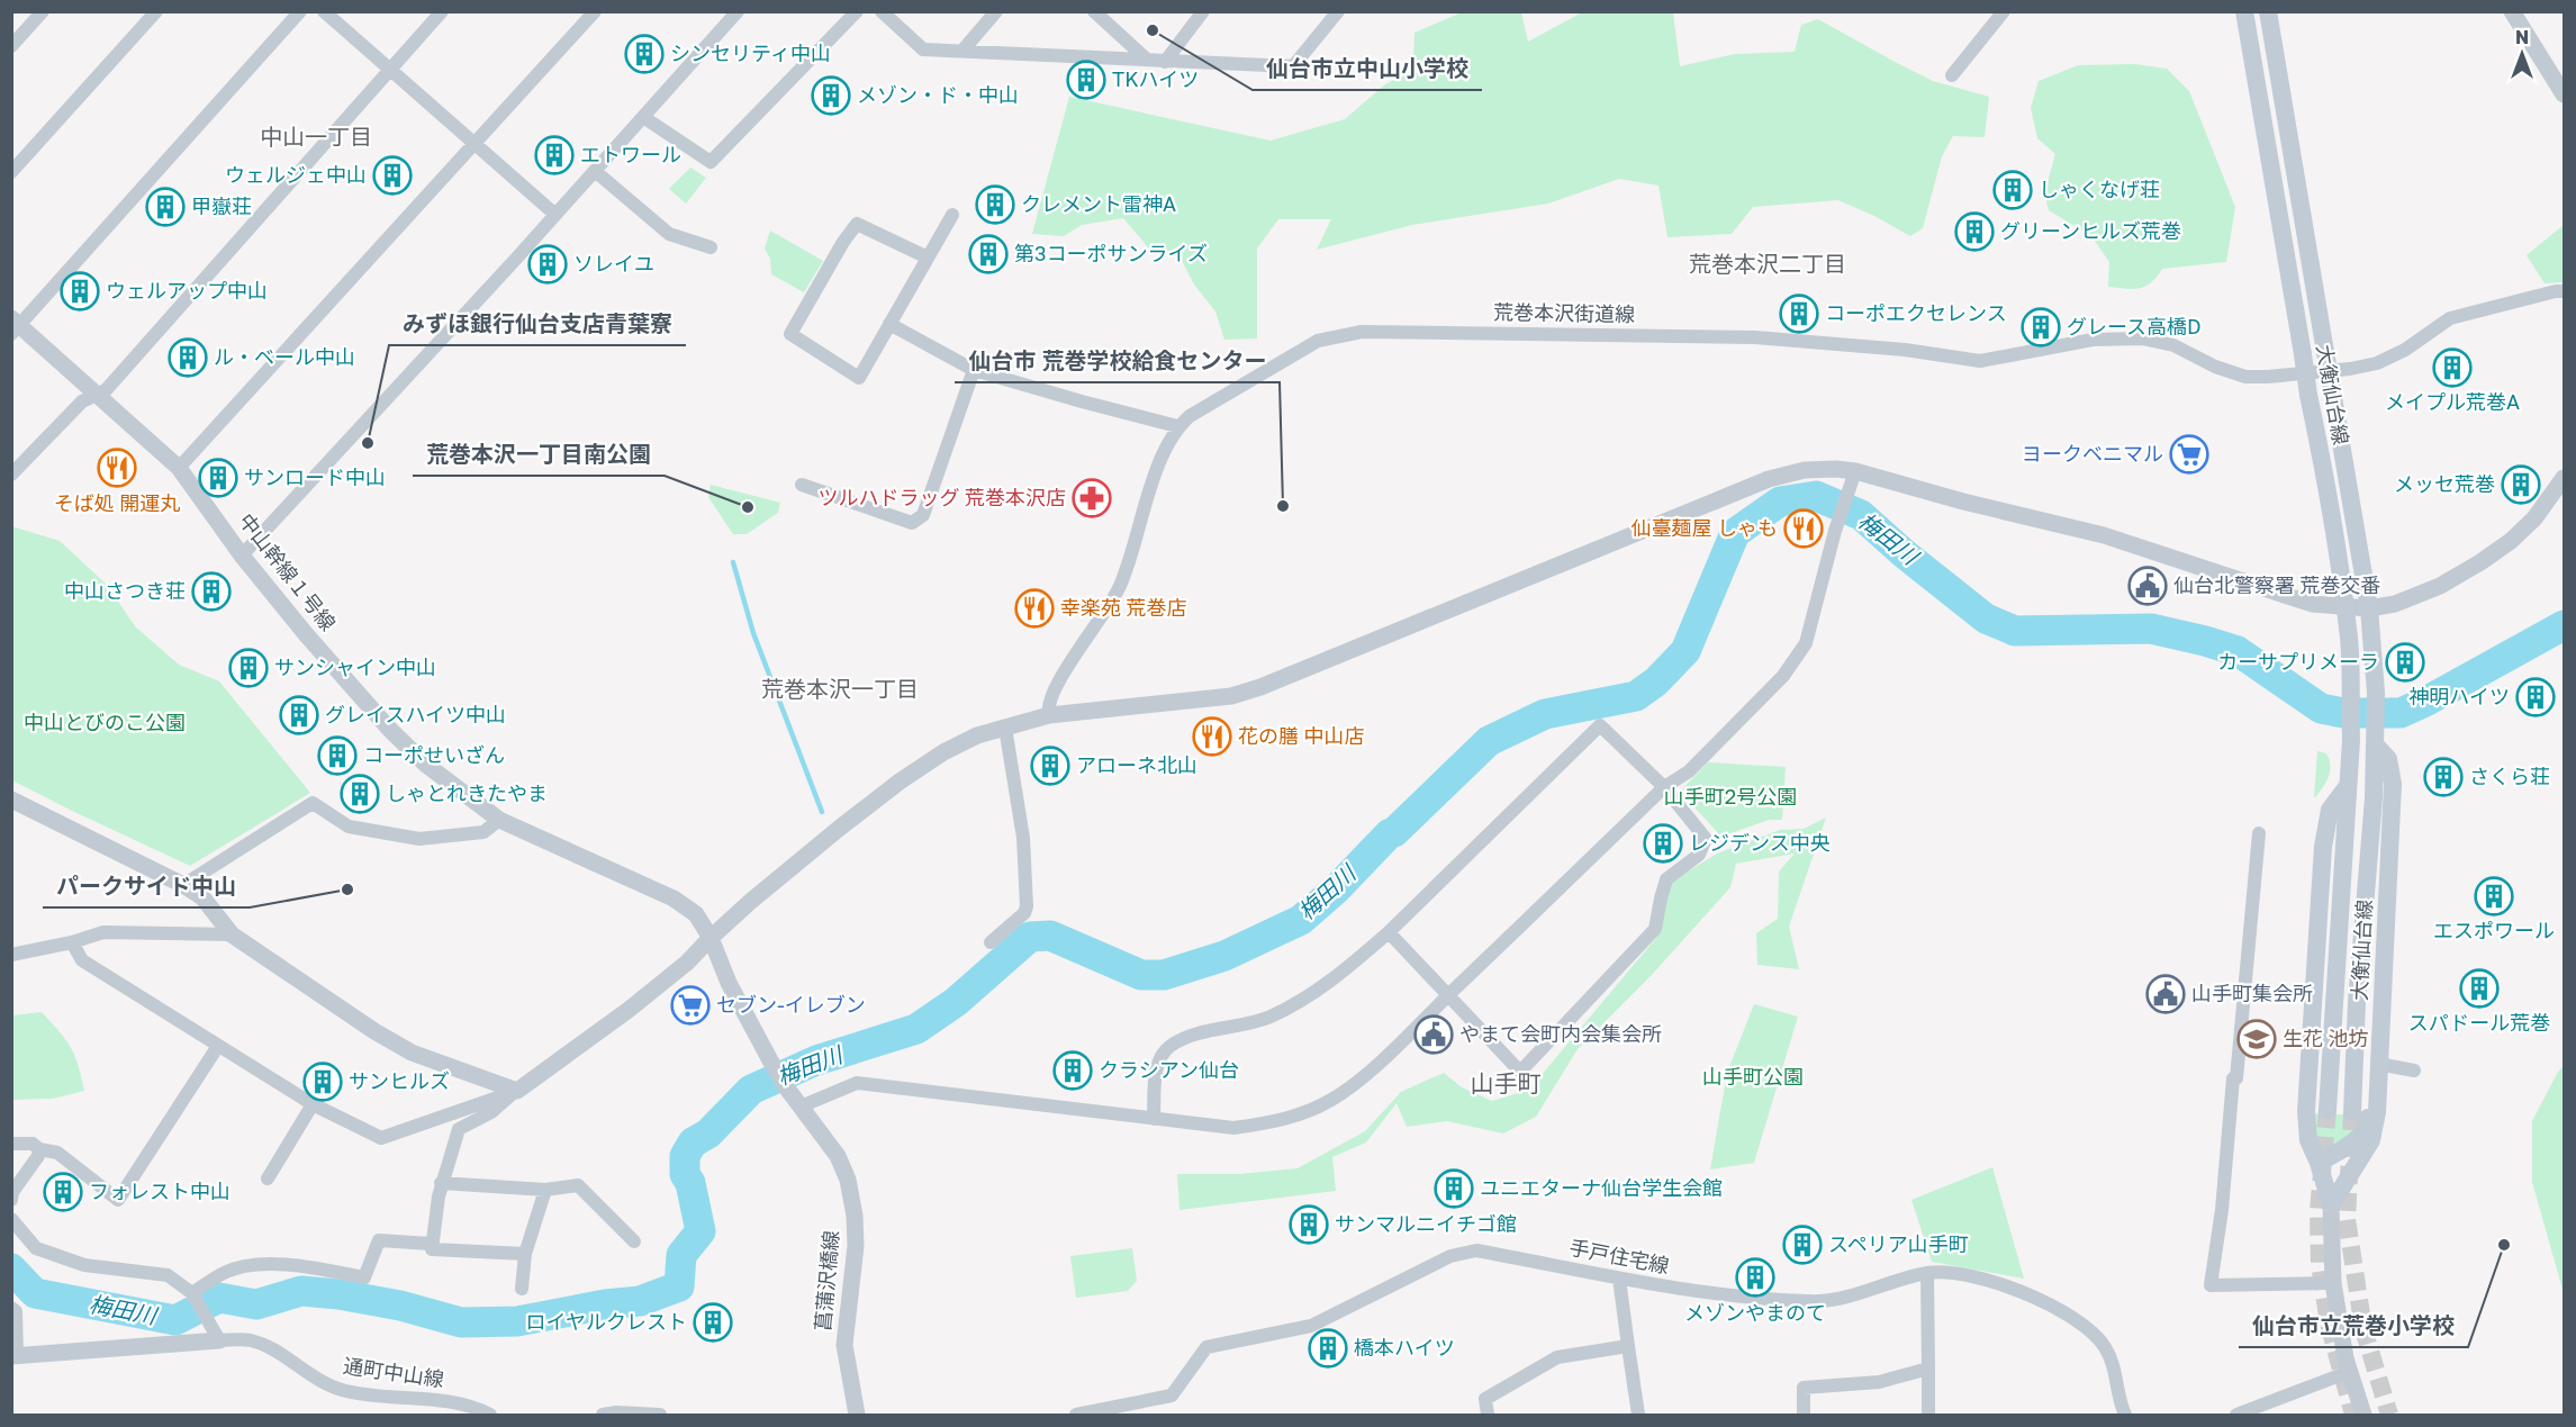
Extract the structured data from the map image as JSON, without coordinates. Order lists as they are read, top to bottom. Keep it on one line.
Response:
{"streets":{"main road":["大衡仙台線"],"street":["荒巻本沢街道線","中山幹線１号線","手戸住宅線","菖蒲沢橋線","通町中山線"]},"crossings":[["中山幹線１号線","菖蒲沢橋線"]],"districts":["中山一丁目","荒巻本沢二丁目","荒巻本沢一丁目","山手町"],"water":["梅田川"],"parks":["中山とびのこ公園","山手町2号公園","山手町公園"],"places":{"other":["仙台市立中山小学校","みずほ銀行仙台支店青葉寮","仙台市 荒巻学校給食センター","荒巻本沢一丁目南公園","パークサイド中山","仙台市立荒巻小学校"],"building":["シンセリティ中山","TKハイツ","メゾン・ド・中山","エトワール","ウェルジェ中山","しゃくなげ荘","クレメント雷神A","甲嶽荘","グリーンヒルズ荒巻","第3コーポサンライズ","ソレイユ","ウェルアップ中山","コーポエクセレンス","グレース高橋D","ル・ベール中山","メイプル荒巻A","サンロード中山","メッセ荒巻","中山さつき荘","カーサプリメーラ","サンシャイン中山","神明ハイツ","グレイスハイツ中山","コーポせいざん","アローネ北山","さくら荘","しゃとれきたやま","レジデンス中央","エスポワール","スパドール荒巻","クラシアン仙台","サンヒルズ","ユニエターナ仙台学生会館","フォレスト中山","サンマルニイチゴ館","スペリア山手町","メゾンやまのて","ロイヤルクレスト","橋本ハイツ"],"supermarket":["ヨークベニマル","セブン-イレブン"],"restaurant":["そば処 開運丸","仙臺麺屋 しゃも","幸楽苑 荒巻店","花の膳 中山店"],"pharmacy":["ツルハドラッグ 荒巻本沢店"],"public building":["仙台北警察署 荒巻交番","山手町集会所","やまて会町内会集会所"],"school or university":["生花 池坊"]},"north":"top"}
